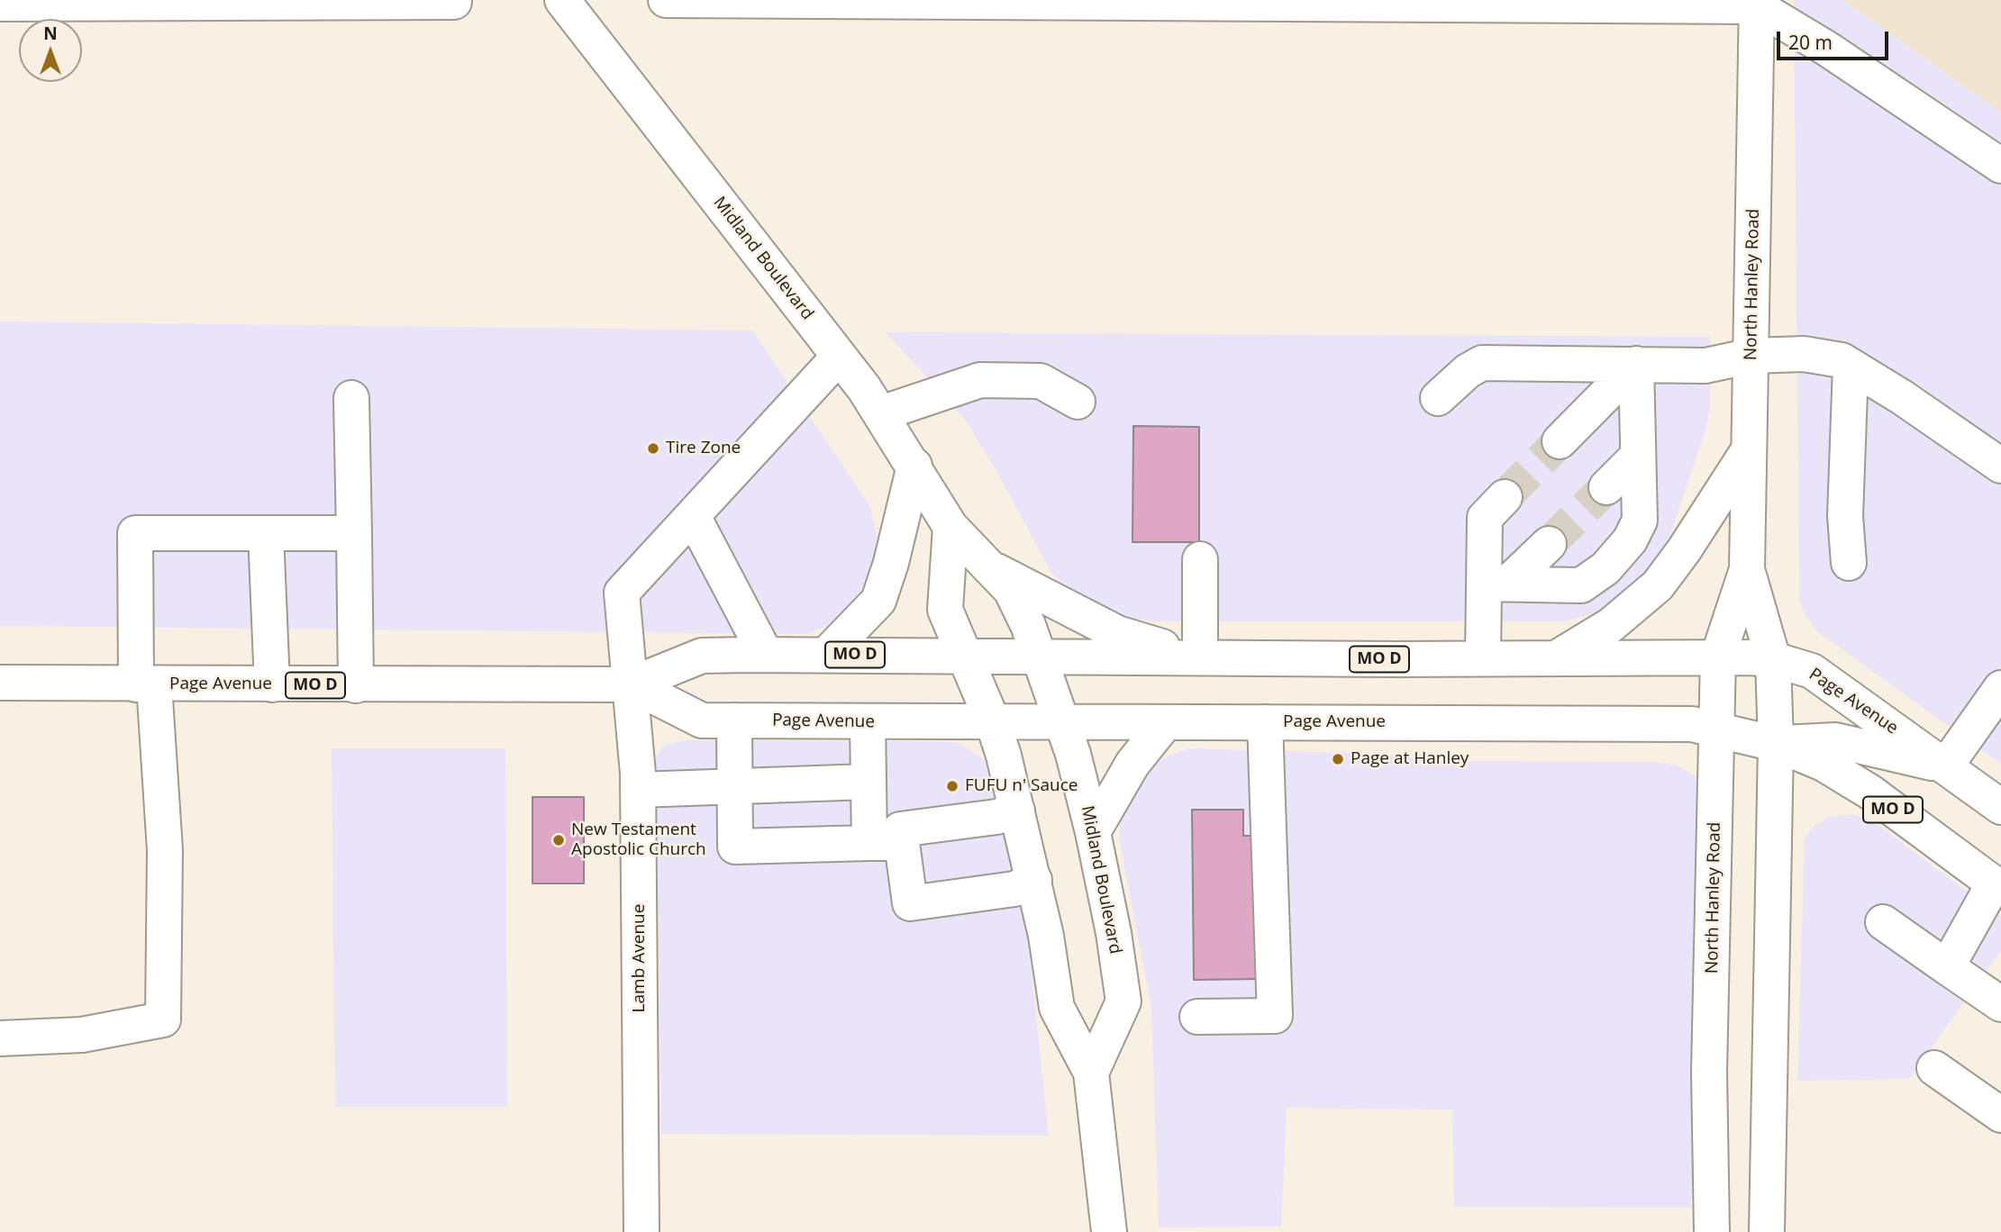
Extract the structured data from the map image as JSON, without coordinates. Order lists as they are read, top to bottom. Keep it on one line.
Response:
{"streets":{"main road":["Midland Boulevard","North Hanley Road","MO D","Page Avenue","Lamb Avenue"]},"crossings":[["Midland Boulevard","Page Avenue"],["Midland Boulevard","Lamb Avenue"],["North Hanley Road","Page Avenue"],["Page Avenue","Lamb Avenue"]],"places":["Tire Zone","Page at Hanley","FUFU n' Sauce","New Testament Apostolic Church"],"scale_bar":"20 m","north":"top"}
